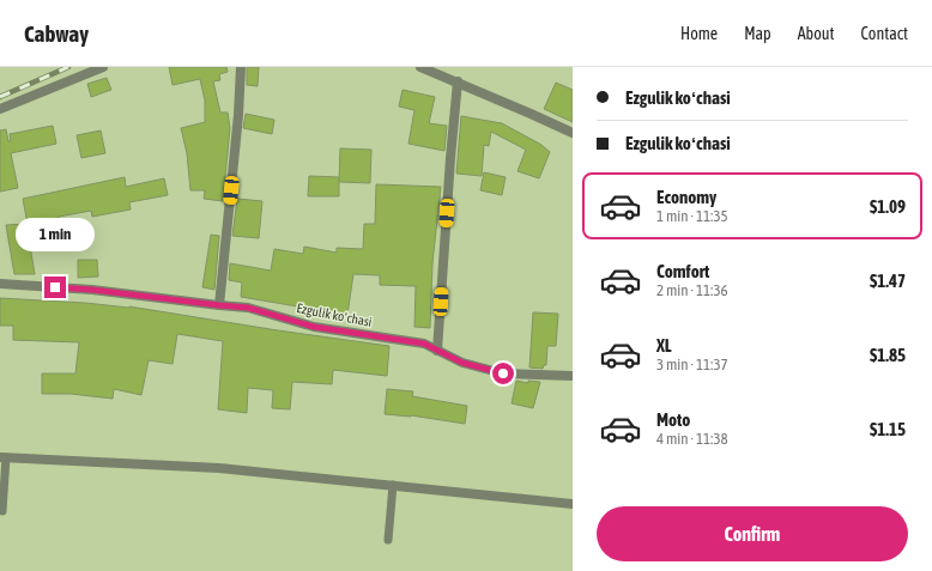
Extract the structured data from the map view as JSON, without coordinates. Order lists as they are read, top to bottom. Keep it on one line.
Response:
{"streets":{"street":["Ezgulik koʻchasi"]},"page":{"header":"Cabway","nav":["Home","Map","About","Contact"],"banner":["Ezgulik koʻchasi","Ezgulik koʻchasi"],"list":[{"name":"Economy","note":"1 min · 11:35","value":"$1.09"},{"name":"Comfort","note":"2 min · 11:36","value":"$1.47"},{"name":"XL","note":"3 min · 11:37","value":"$1.85"},{"name":"Moto","note":"4 min · 11:38","value":"$1.15"}],"bubble":"1 min","buttons":"Confirm"}}
